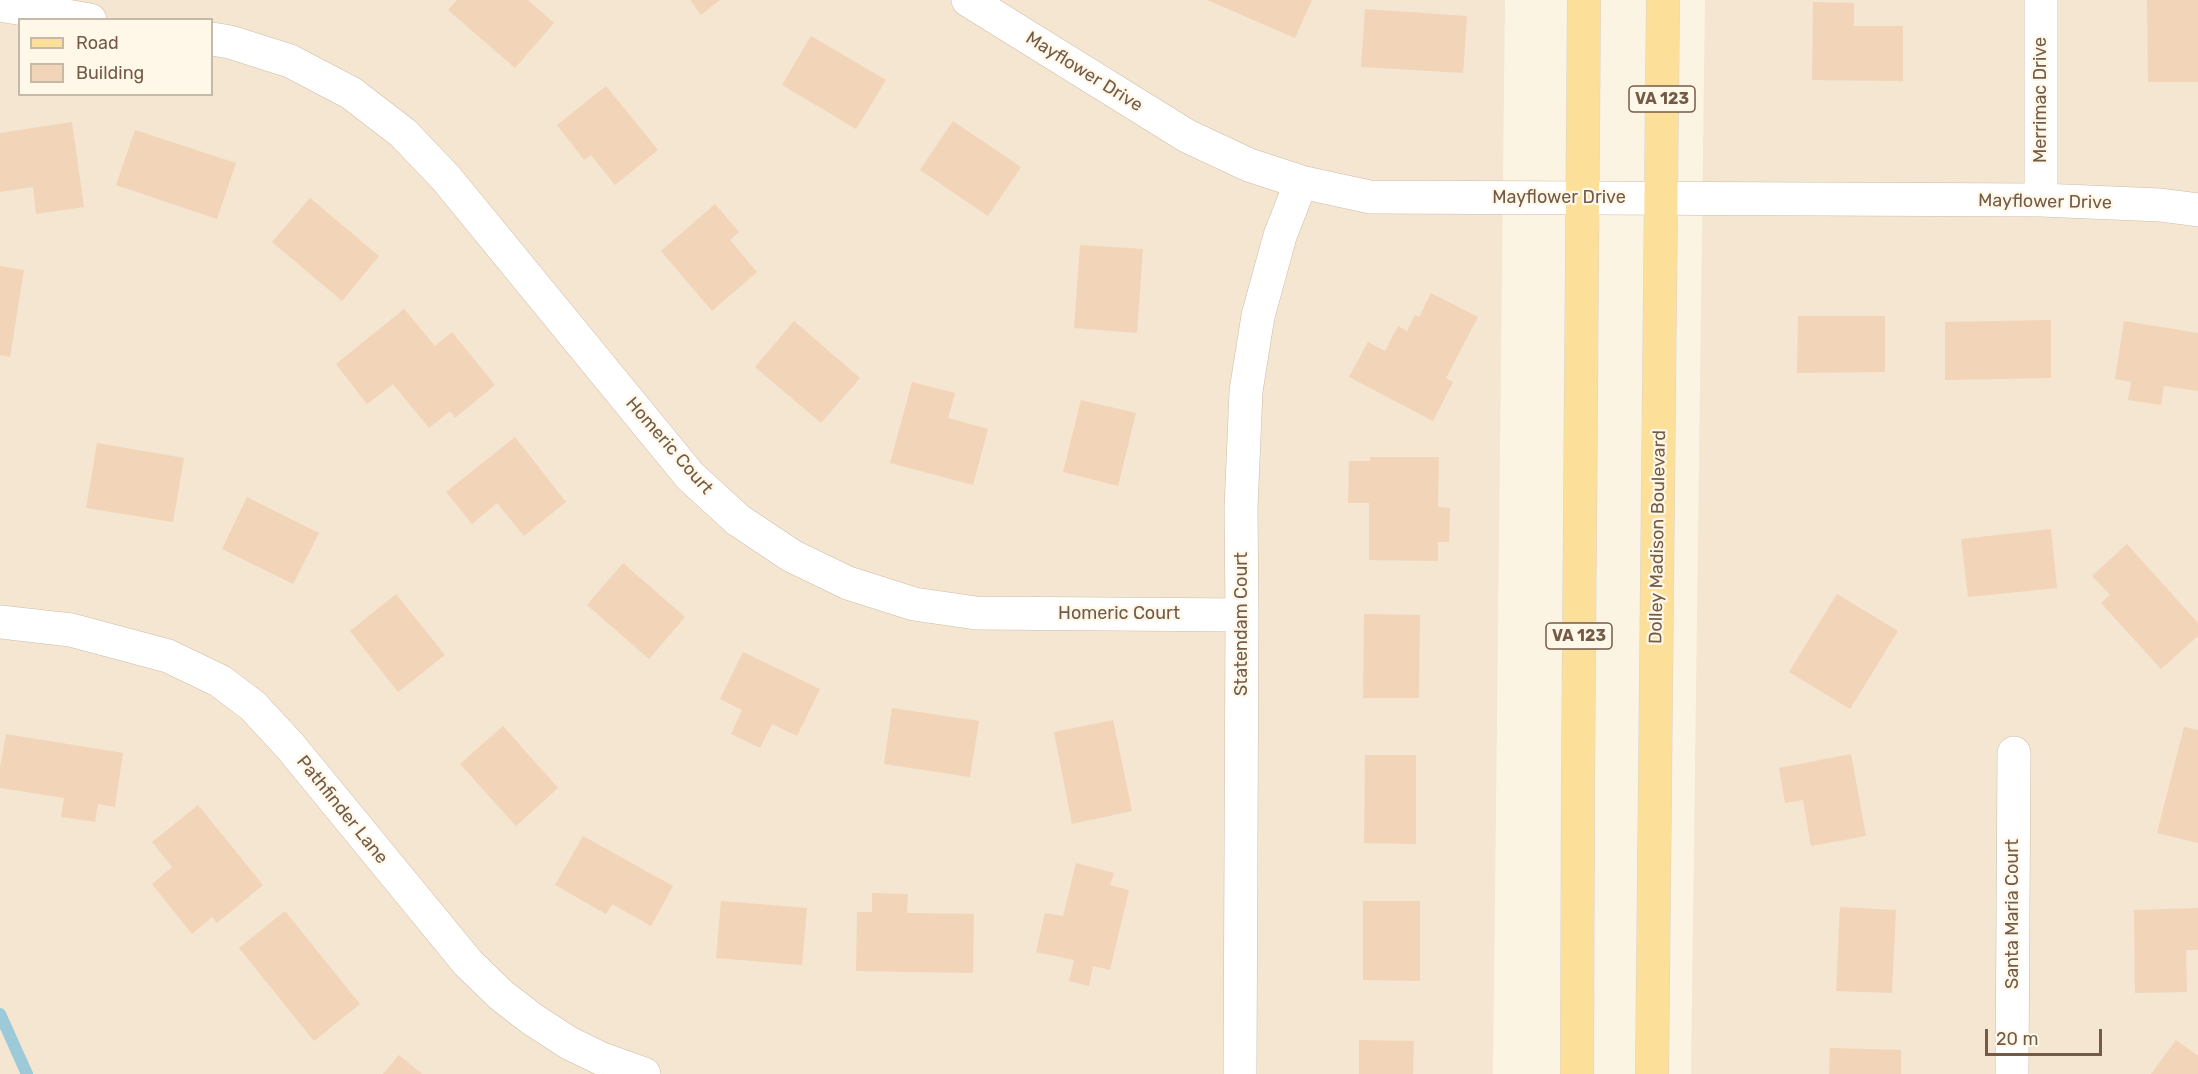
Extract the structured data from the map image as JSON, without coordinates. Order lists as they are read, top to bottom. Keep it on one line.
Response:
{"streets":{"main road":["VA 123","Dolley Madison Boulevard"],"street":["Mayflower Drive","Merrimac Drive","Homeric Court","Statendam Court","Pathfinder Lane","Santa Maria Court"]},"crossings":[["Mayflower Drive","VA 123"],["Mayflower Drive","Merrimac Drive"],["Mayflower Drive","Dolley Madison Boulevard"],["Mayflower Drive","Statendam Court"],["Homeric Court","Statendam Court"]],"legend":["Road","Building"],"scale_bar":"20 m"}
